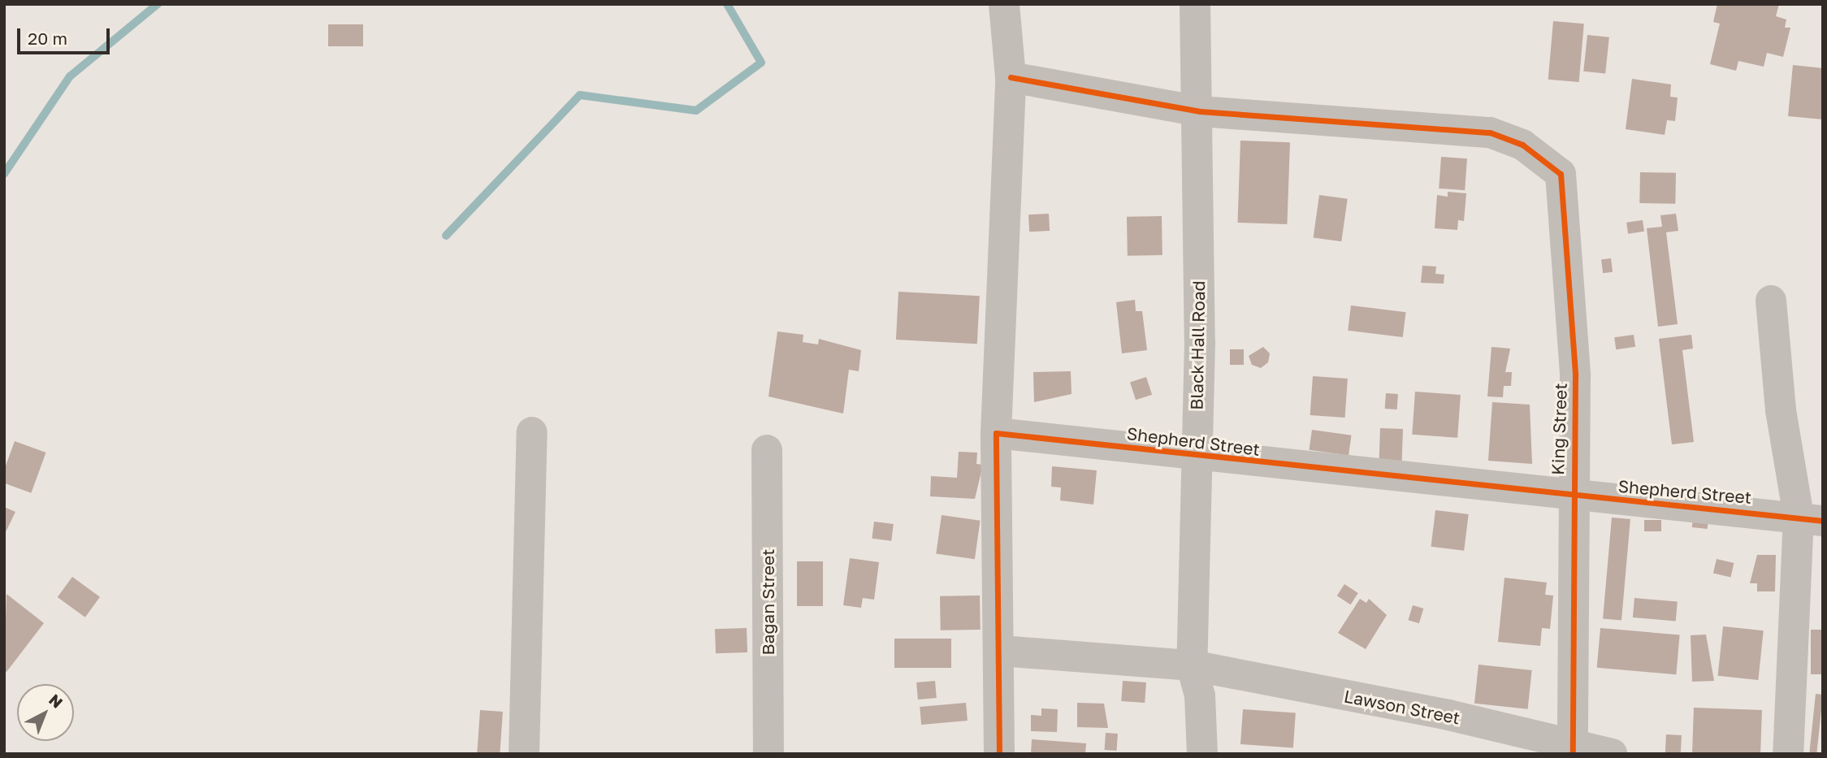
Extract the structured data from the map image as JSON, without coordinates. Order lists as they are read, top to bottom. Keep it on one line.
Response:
{"streets":{"street":["Black Hall Road","King Street","Shepherd Street","Bagan Street","Lawson Street"]},"crossings":[["Black Hall Road","King Street"],["Black Hall Road","Shepherd Street"],["Black Hall Road","Lawson Street"],["King Street","Shepherd Street"],["King Street","Lawson Street"]],"scale_bar":"20 m","north":"top right"}
